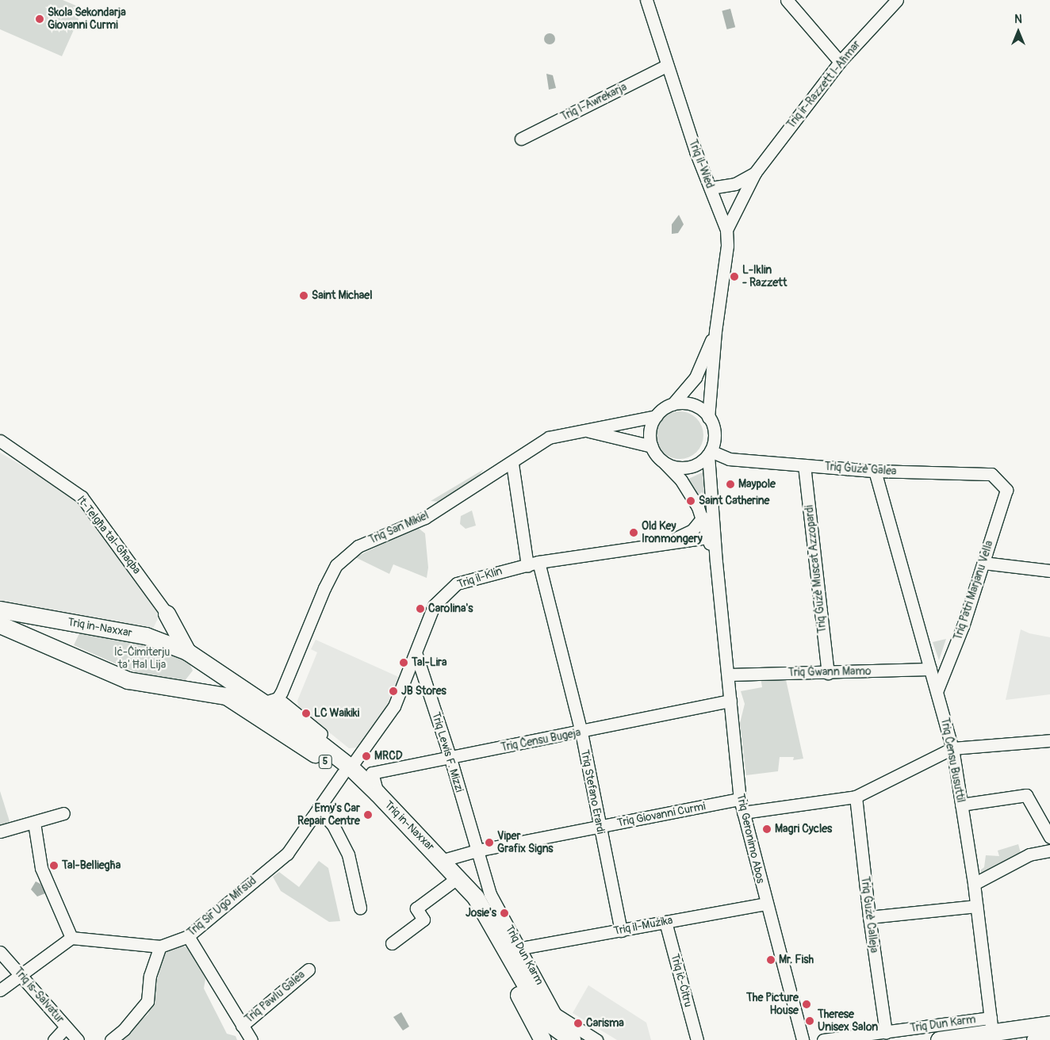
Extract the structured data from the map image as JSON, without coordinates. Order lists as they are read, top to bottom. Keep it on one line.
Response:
{"streets":{"highway":["Triq in-Naxxar","5","Triq Dun Karm"],"street":["Triq ir-Razzett l-Aħmar","Triq l-Awrekarja","Triq il-Wied","Triq Ġużè Galea","Triq San Mikiel","It-Telgħa tal-Għaqba","Triq Ġużè Muscat Azzopardi","Triq il-Klin","Triq Patri Marjanu Vella","Triq Ġwann Mamo","Triq Ċensu Bugeja","Triq Lewis F. Mizzi","Triq Ċensu Busuttil","Triq Stefano Erardi","Triq Giovanni Curmi","Triq Geronimo Abos","Triq Sir Ugo Mifsud","Triq Ġużè Calleja","Triq il-Mużika","Triq iċ-Ċitru","Triq is-Salvatur","Triq Pawlu Galea"]},"crossings":[["Triq ir-Razzett l-Aħmar","Triq il-Wied"],["Triq l-Awrekarja","Triq il-Wied"],["Triq il-Wied","Triq Ġużè Galea"],["Triq il-Wied","Triq San Mikiel"],["Triq il-Wied","Triq Geronimo Abos"],["Triq Ġużè Galea","Triq San Mikiel"],["Triq Ġużè Galea","Triq Ġużè Muscat Azzopardi"],["Triq Ġużè Galea","Triq Patri Marjanu Vella"],["Triq Ġużè Galea","Triq Ċensu Busuttil"],["Triq Ġużè Galea","Triq Geronimo Abos"],["Triq San Mikiel","Triq in-Naxxar"],["Triq San Mikiel","Triq Stefano Erardi"],["Triq San Mikiel","Triq Geronimo Abos"],["Triq Ġużè Muscat Azzopardi","Triq Ġwann Mamo"],["Triq il-Klin","Triq in-Naxxar"],["Triq il-Klin","Triq Lewis F. Mizzi"],["Triq il-Klin","Triq Stefano Erardi"],["Triq il-Klin","Triq Geronimo Abos"],["Triq il-Klin","Triq Sir Ugo Mifsud"],["Triq Patri Marjanu Vella","Triq Ċensu Busuttil"],["Triq in-Naxxar","Triq Ċensu Bugeja"],["Triq in-Naxxar","Triq Giovanni Curmi"],["Triq in-Naxxar","Triq Sir Ugo Mifsud"],["Triq Ġwann Mamo","Triq Ċensu Busuttil"],["Triq Ġwann Mamo","Triq Geronimo Abos"],["Triq Ċensu Bugeja","Triq Lewis F. Mizzi"],["Triq Ċensu Bugeja","Triq Stefano Erardi"],["Triq Ċensu Bugeja","Triq Geronimo Abos"],["Triq Lewis F. Mizzi","Triq Giovanni Curmi"],["Triq Lewis F. Mizzi","Triq Dun Karm"],["Triq Ċensu Busuttil","Triq Dun Karm"],["Triq Stefano Erardi","Triq Giovanni Curmi"],["Triq Stefano Erardi","Triq il-Mużika"],["Triq Giovanni Curmi","Triq Geronimo Abos"],["Triq Giovanni Curmi","Triq Dun Karm"],["Triq Geronimo Abos","Triq il-Mużika"],["Triq Ġużè Calleja","Triq Dun Karm"],["Triq il-Mużika","Triq Dun Karm"],["Triq il-Mużika","Triq iċ-Ċitru"]],"parks":["Iċ-Ċimiterju ta' Ħal Lija"],"places":["Skola Sekondarja Giovanni Curmi","L-Iklin - Razzett","Saint Michael","Maypole","Saint Catherine","Old Key Ironmongery","Carolina's","Tal-Lira","JB Stores","LC Waikiki","MRCD","Emy's Car Repair Centre","Magri Cycles","Viper Grafix Signs","Tal-Belliegħa","Josie's","Mr. Fish","The Picture House","Therese Unisex Salon","Carisma"],"north":"top"}
